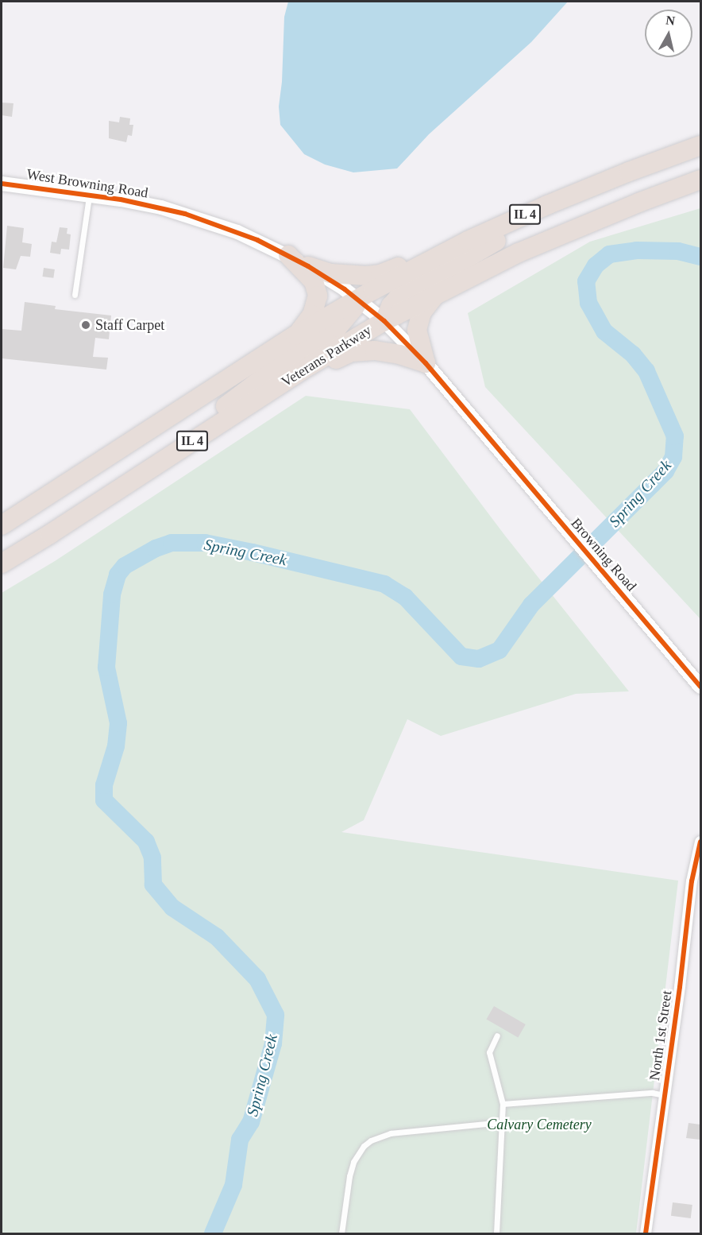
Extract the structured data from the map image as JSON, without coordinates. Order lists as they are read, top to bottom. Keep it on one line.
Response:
{"streets":{"highway":["IL 4","Veterans Parkway"],"street":["West Browning Road","Browning Road","North 1st Street"]},"crossings":[["West Browning Road","IL 4"],["West Browning Road","Veterans Parkway"],["West Browning Road","Browning Road"]],"water":["Spring Creek"],"parks":["Calvary Cemetery"],"places":["Staff Carpet"],"north":"top"}
